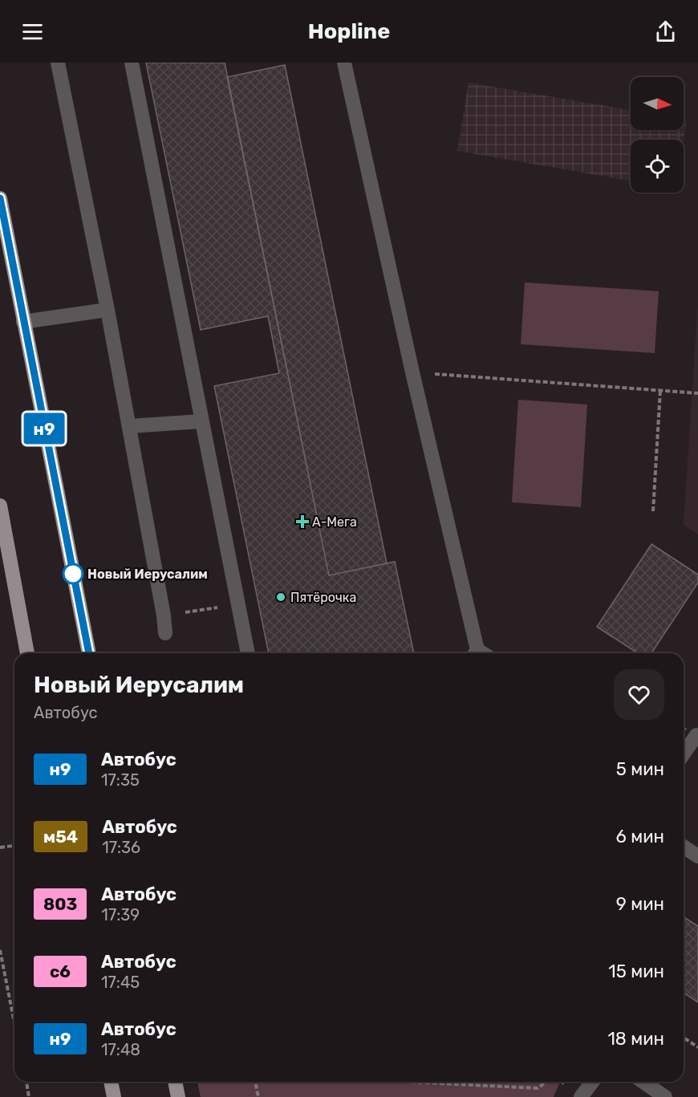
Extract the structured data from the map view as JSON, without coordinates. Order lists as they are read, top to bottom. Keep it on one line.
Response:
{"places":{"health":["А-Мега"],"other":["Новый Иерусалим","Пятёрочка"]},"lines":["bus line н9"],"north":"right","page":{"header":"Hopline","on_map":"н9","heading":["Новый Иерусалим","Автобус"],"list":[{"mark":"н9","name":"Автобус","note":"17:35","value":"5 мин"},{"mark":"м54","name":"Автобус","note":"17:36","value":"6 мин"},{"mark":"803","name":"Автобус","note":"17:39","value":"9 мин"},{"mark":"с6","name":"Автобус","note":"17:45","value":"15 мин"},{"mark":"н9","name":"Автобус","note":"17:48","value":"18 мин"}]}}
